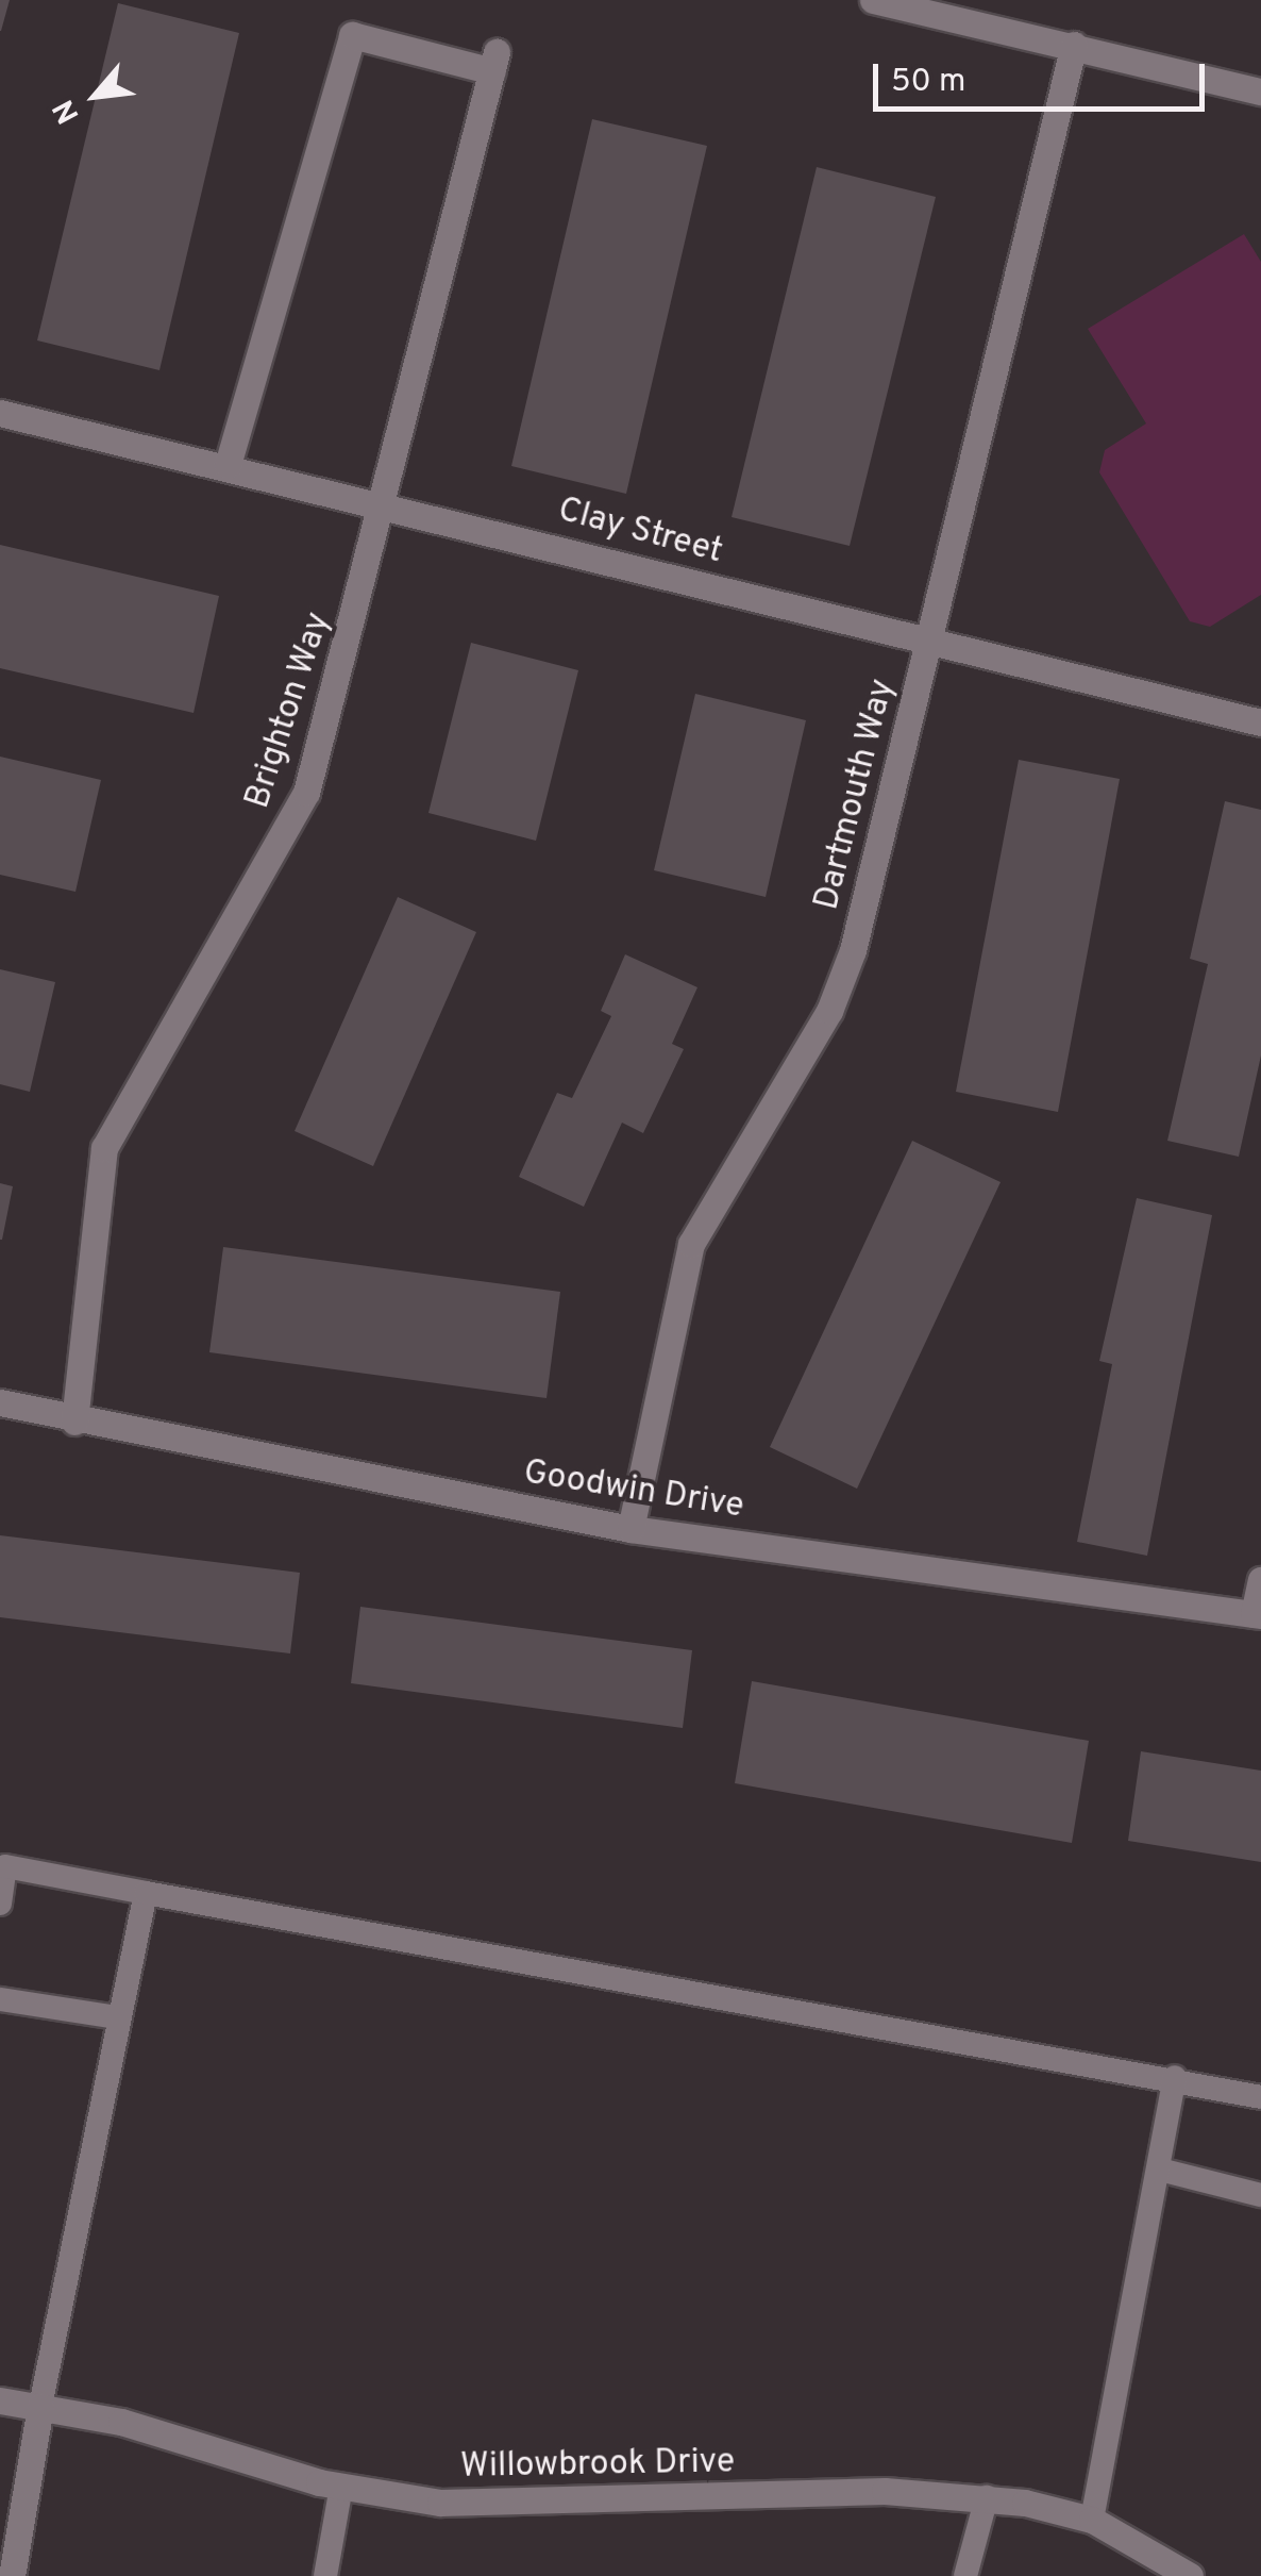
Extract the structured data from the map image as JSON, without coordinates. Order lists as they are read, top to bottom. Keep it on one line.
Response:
{"streets":{"street":["Clay Street","Brighton Way","Dartmouth Way","Goodwin Drive","Willowbrook Drive"]},"crossings":[["Clay Street","Brighton Way"],["Clay Street","Dartmouth Way"],["Brighton Way","Goodwin Drive"],["Dartmouth Way","Goodwin Drive"]],"scale_bar":"50 m","north":"bottom left"}
